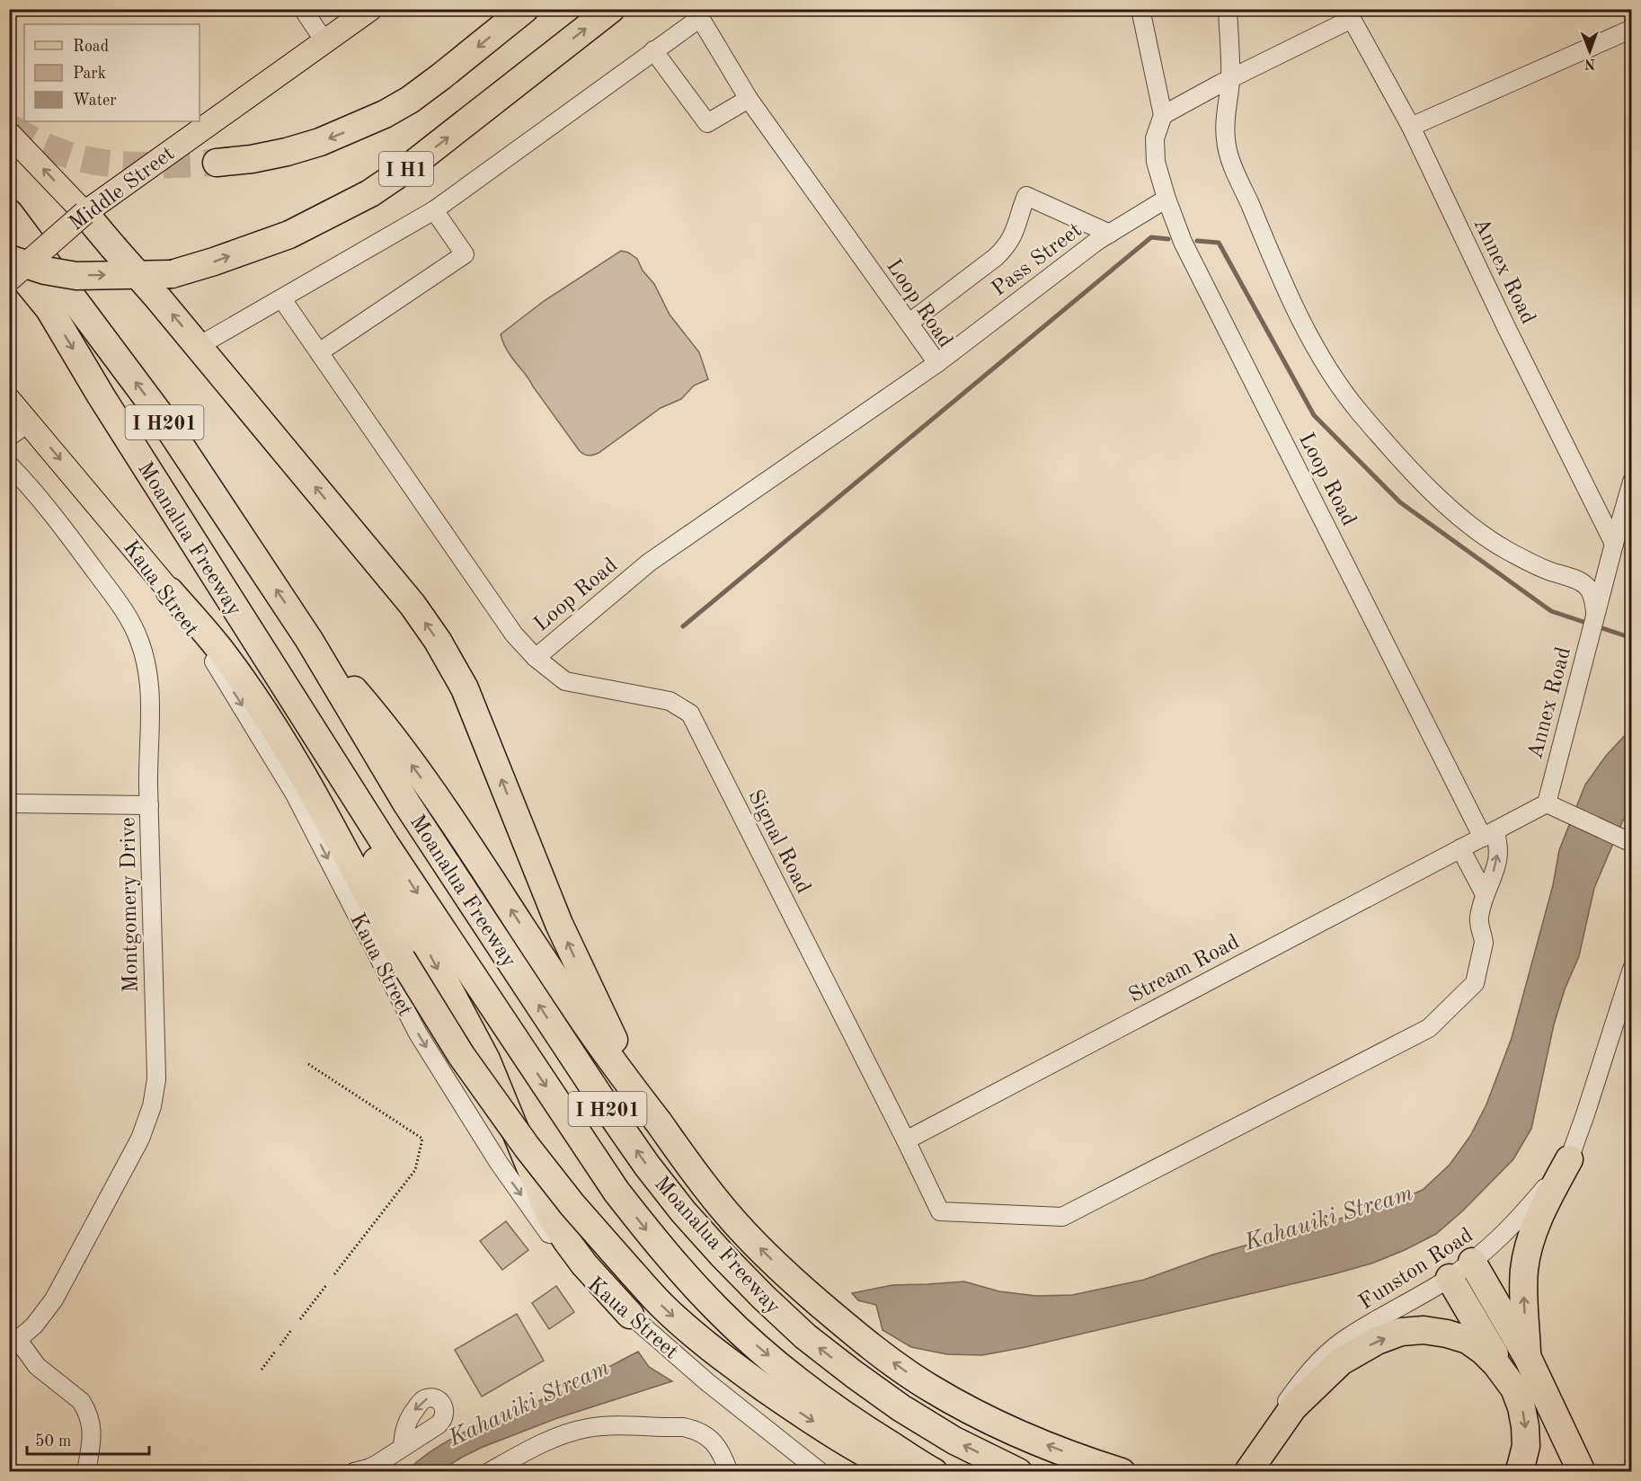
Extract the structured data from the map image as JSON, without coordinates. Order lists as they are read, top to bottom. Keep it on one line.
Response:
{"streets":{"highway":["I H1","I H201","Moanalua Freeway"],"main road":["Middle Street","Kaua Street"],"street":["Pass Street","Annex Road","Loop Road","Signal Road","Montgomery Drive","Stream Road","Funston Road"]},"crossings":[["I H1","Moanalua Freeway"],["Pass Street","Loop Road"],["Loop Road","Signal Road"],["Loop Road","Stream Road"],["Signal Road","Stream Road"]],"one_way":["Kaua Street"],"water":["Kahauiki Stream"],"legend":["Road","Park","Water"],"scale_bar":"50 m","north":"bottom"}
